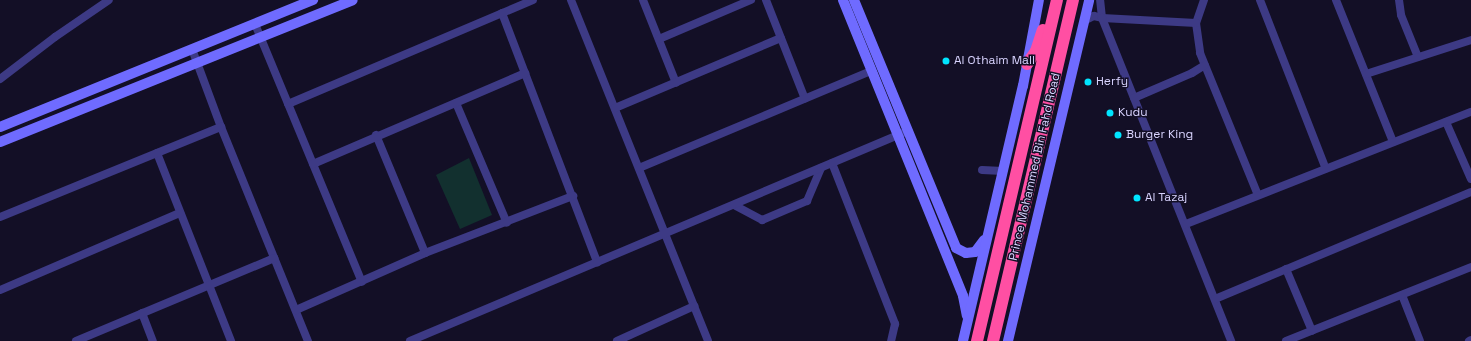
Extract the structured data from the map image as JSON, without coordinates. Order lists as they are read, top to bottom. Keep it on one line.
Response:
{"streets":{"highway":["Prince Mohammed Bin Fahd Road"]},"places":["Al Othaim Mall","Herfy","Kudu","Burger King","Al Tazaj"]}
